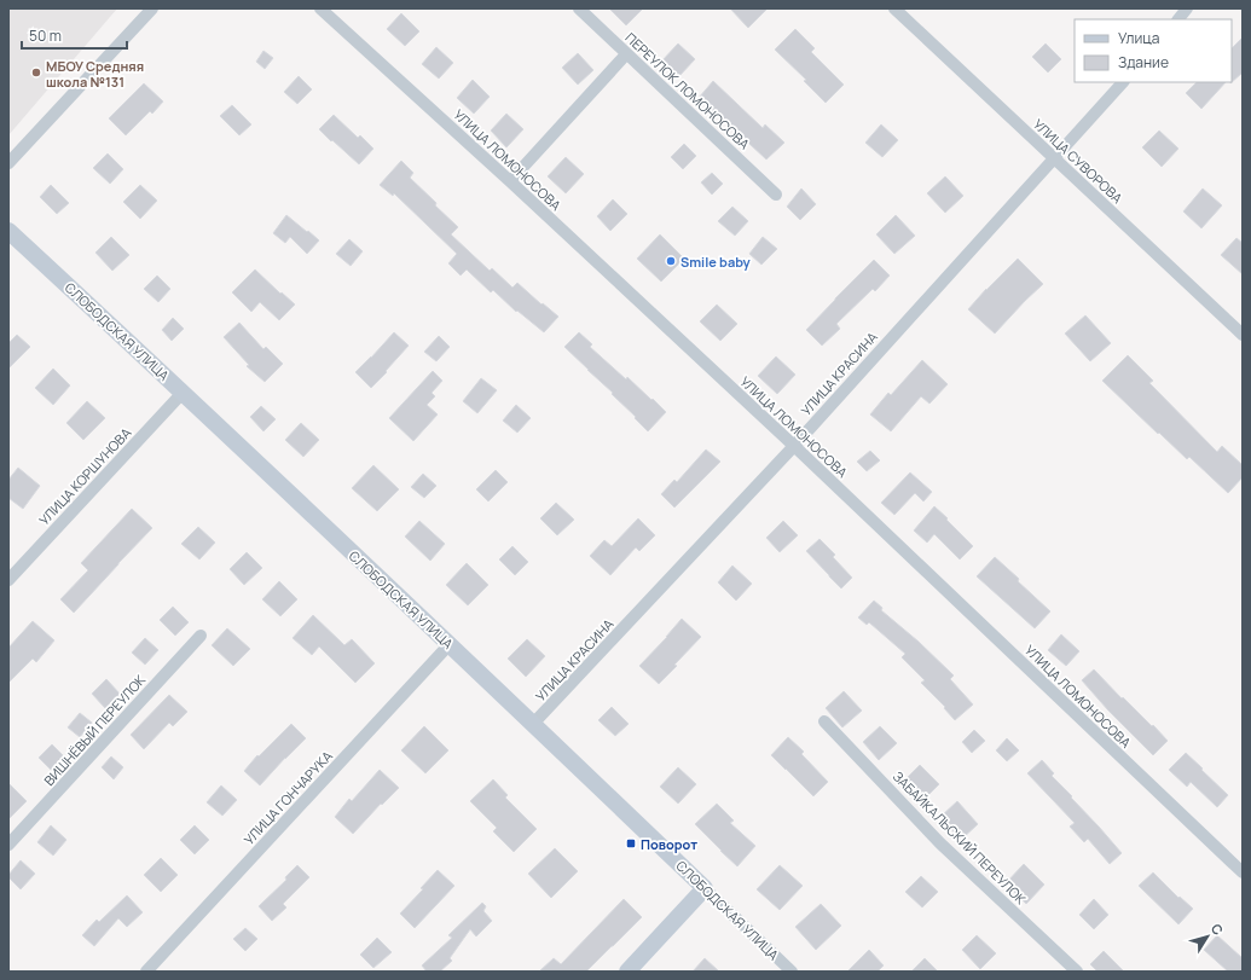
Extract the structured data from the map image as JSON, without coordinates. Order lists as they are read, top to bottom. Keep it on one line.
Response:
{"streets":{"street":["ПЕРЕУЛОК ЛОМОНОСОВА","УЛИЦА ЛОМОНОСОВА","УЛИЦА СУВОРОВА","СЛОБОДСКАЯ УЛИЦА","УЛИЦА КРАСИНА","УЛИЦА КОРШУНОВА","ВИШНЁВЫЙ ПЕРЕУЛОК","УЛИЦА ГОНЧАРУКА","ЗАБАЙКАЛЬСКИЙ ПЕРЕУЛОК"]},"crossings":[["УЛИЦА ЛОМОНОСОВА","УЛИЦА КРАСИНА"],["УЛИЦА СУВОРОВА","УЛИЦА КРАСИНА"],["СЛОБОДСКАЯ УЛИЦА","УЛИЦА КРАСИНА"],["СЛОБОДСКАЯ УЛИЦА","УЛИЦА КОРШУНОВА"],["СЛОБОДСКАЯ УЛИЦА","УЛИЦА ГОНЧАРУКА"]],"places":{"other":["МБОУ Средняя школа №131","Smile baby"],"transit":["Поворот"]},"legend":["Улица","Здание"],"scale_bar":"50 m","north":"top right"}
